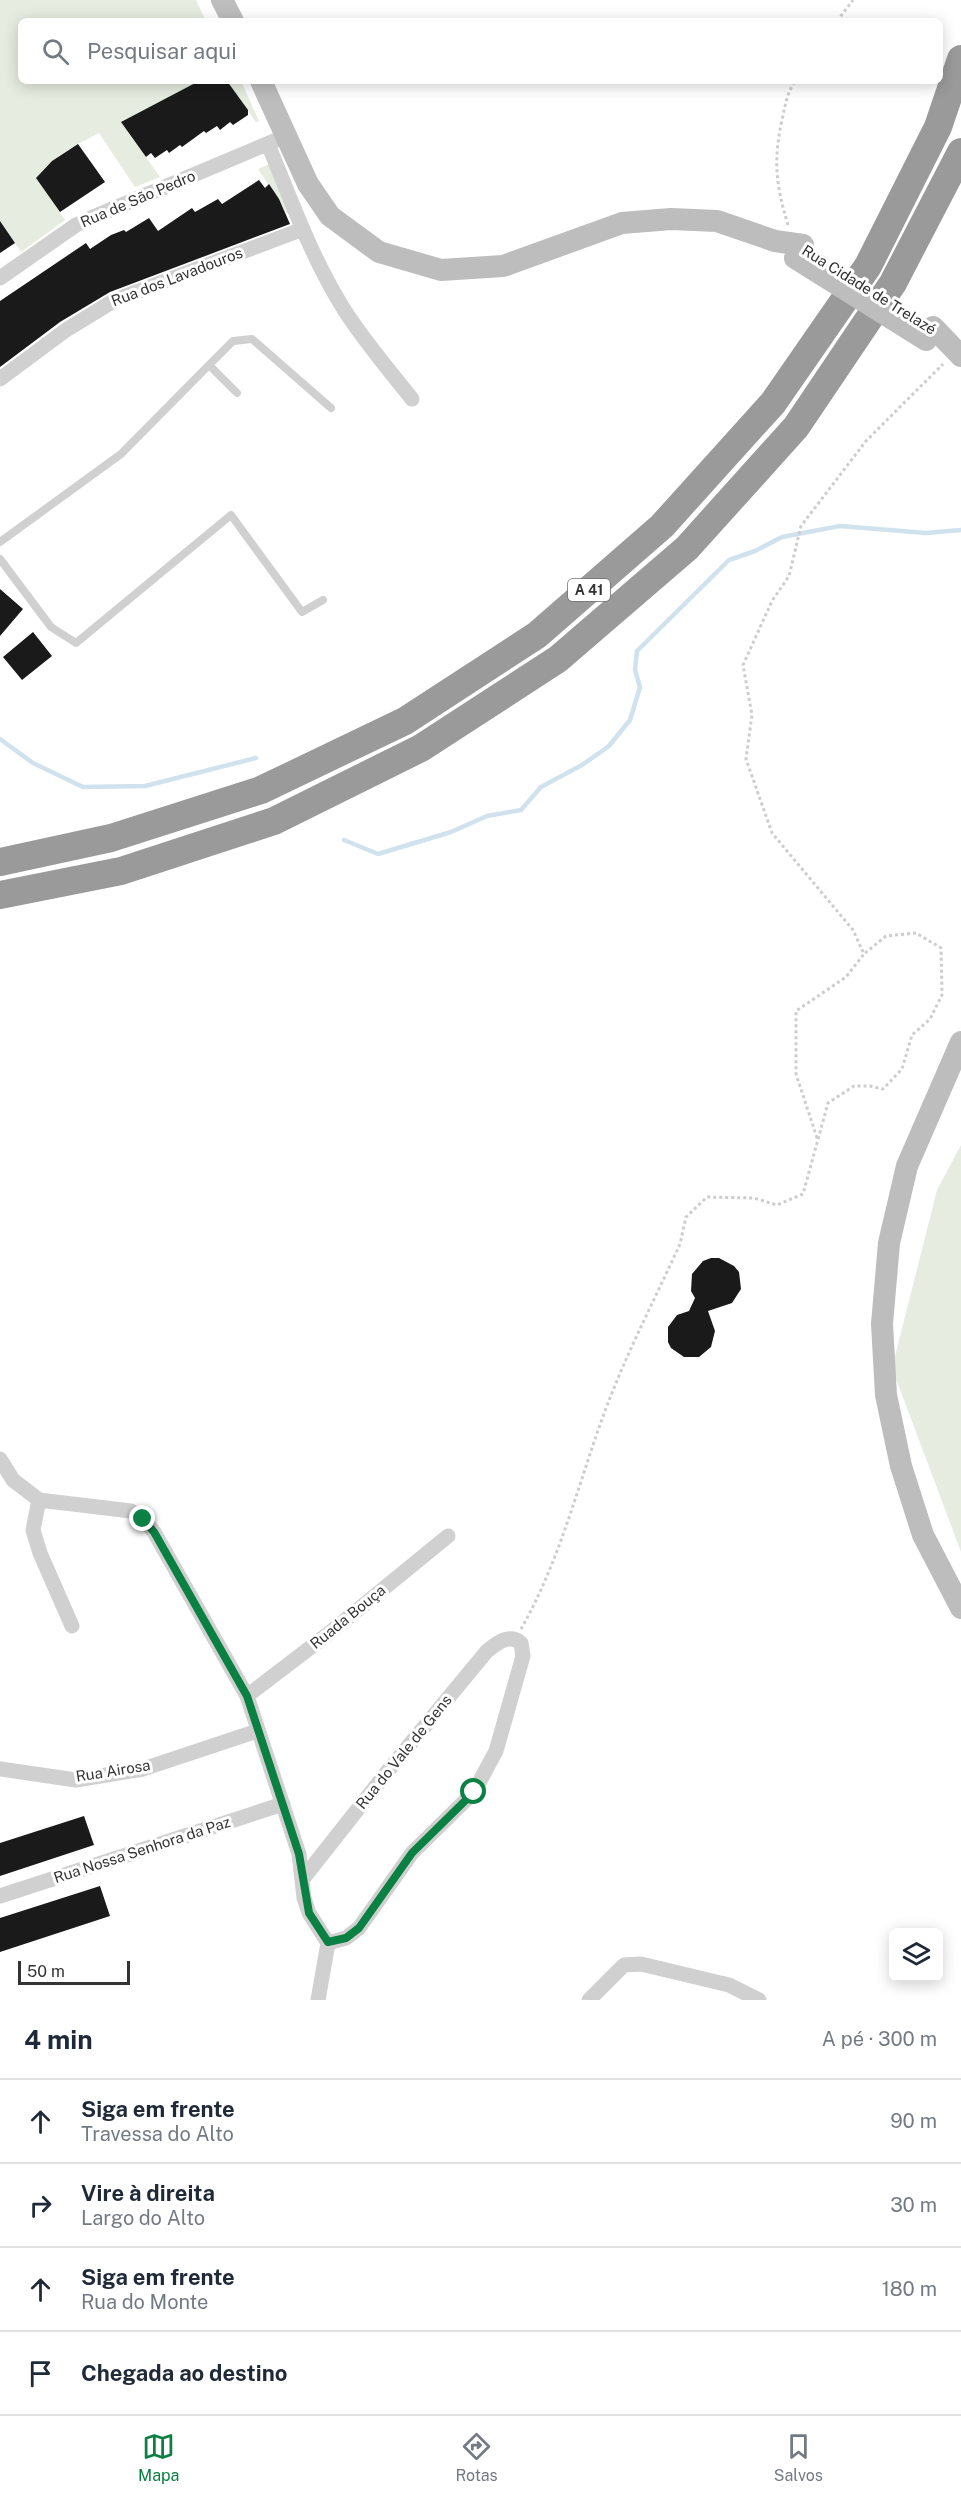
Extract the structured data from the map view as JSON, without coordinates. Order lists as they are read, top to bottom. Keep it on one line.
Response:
{"streets":{"highway":["A 41"],"street":["Rua de São Pedro","Rua dos Lavadouros","Rua Cidade de Trelazé","Ruada Bouça","Rua do Vale de Gens","Rua Airosa","Rua Nossa Senhora da Paz"]},"crossings":[["Rua de São Pedro","Rua Cidade de Trelazé"]],"scale_bar":"50 m","page":{"search":"Pesquisar aqui","scale":"50 m","heading":["4 min","A pé · 300 m"],"list":[["Siga em frente","Travessa do Alto","90 m"],["Vire à direita","Largo do Alto","30 m"],["Siga em frente","Rua do Monte","180 m"],"Chegada ao destino"],"nav":["Mapa","Rotas","Salvos"]}}
